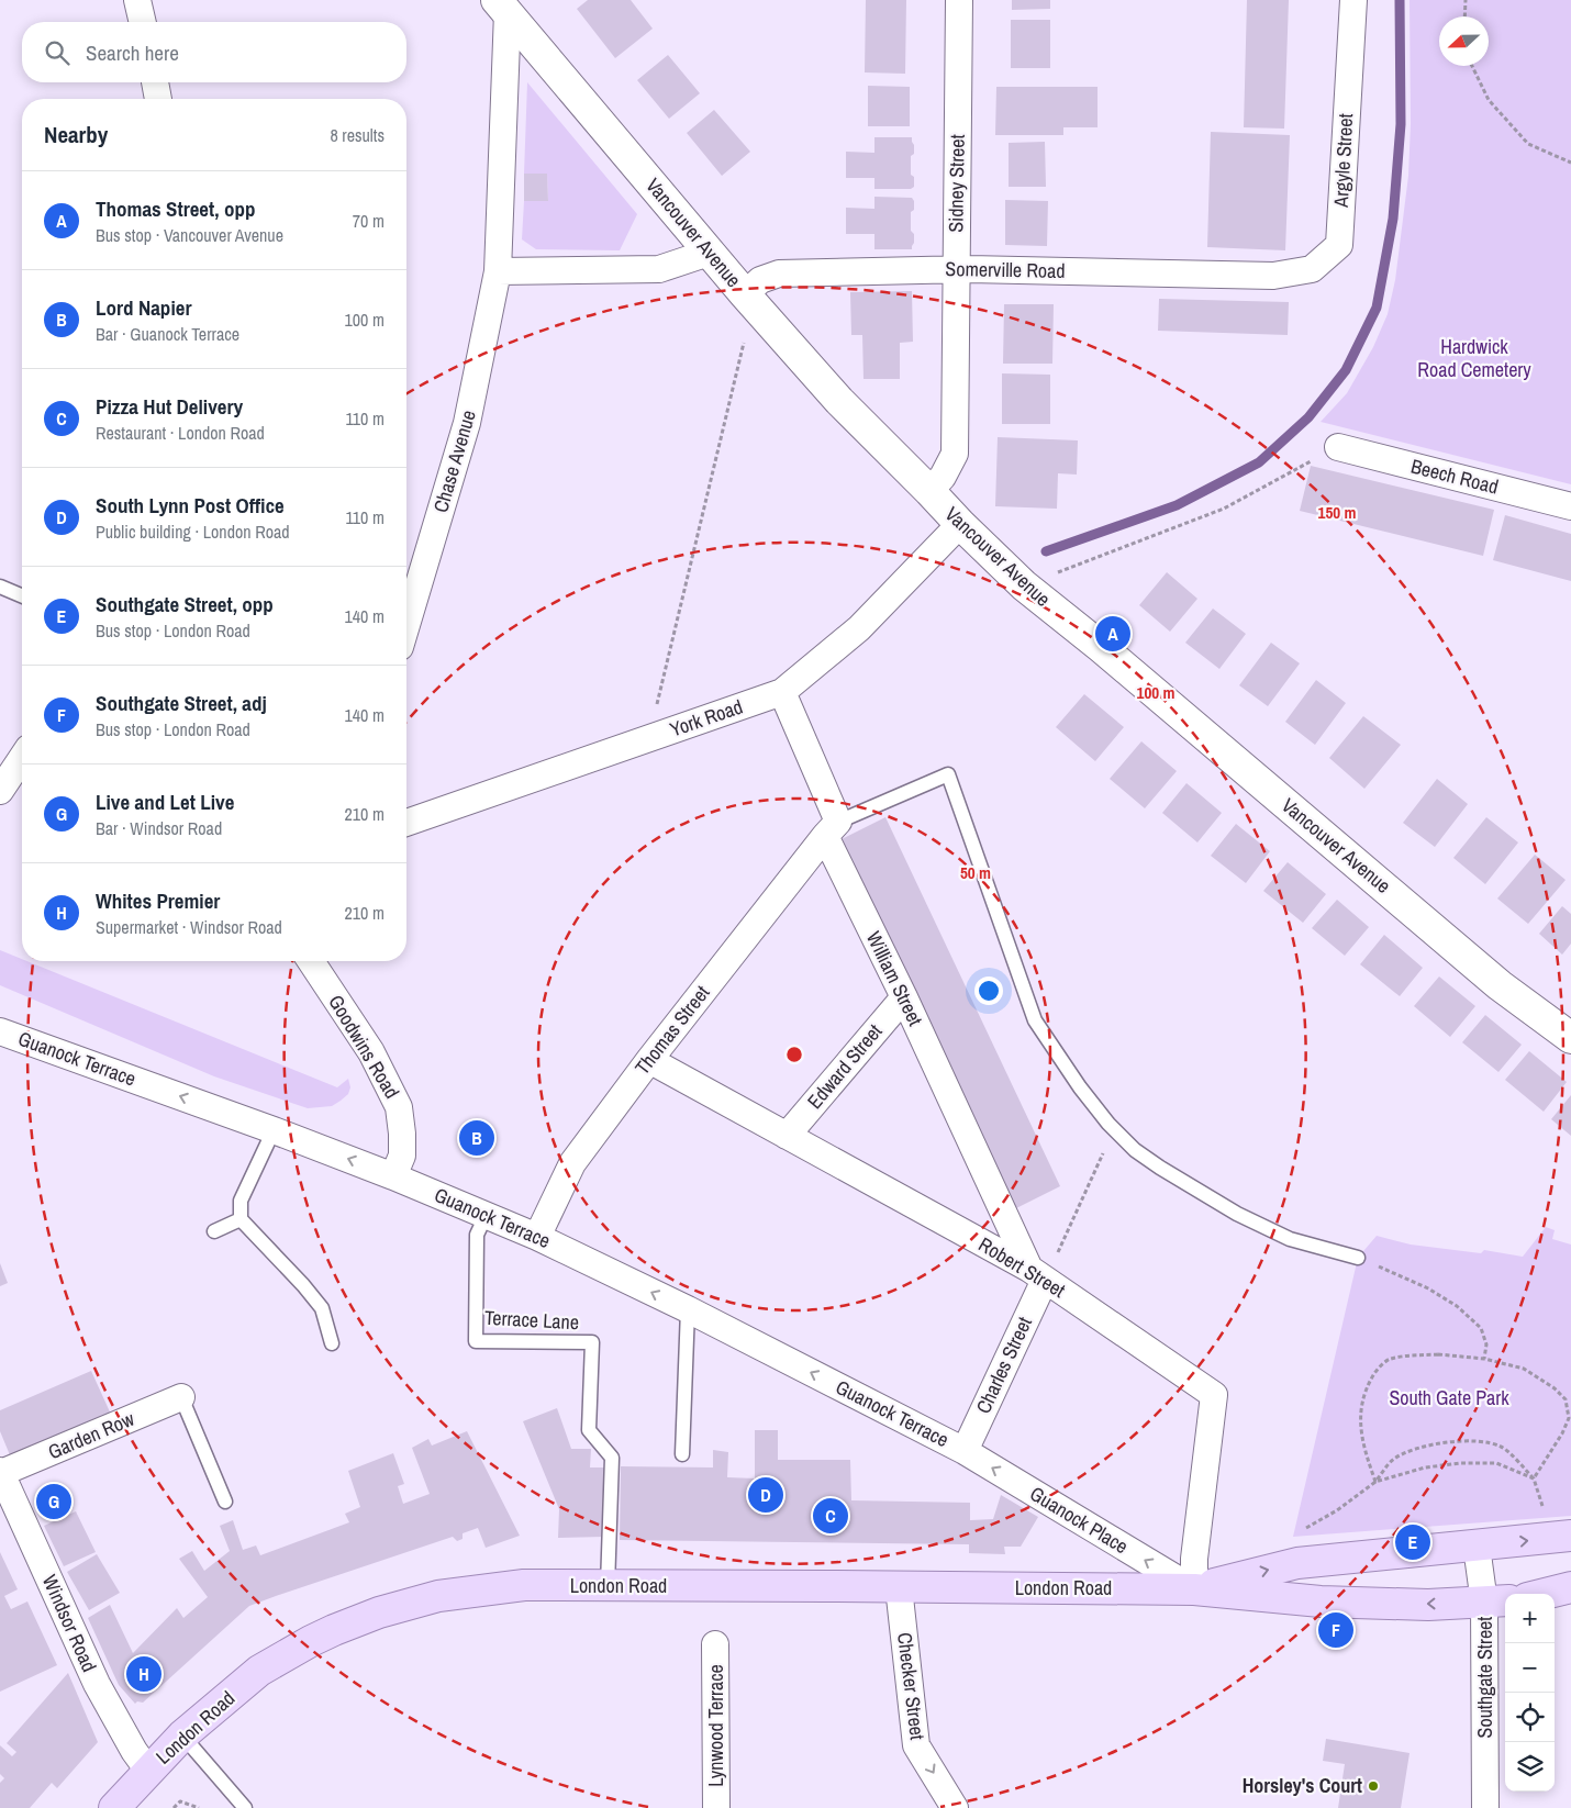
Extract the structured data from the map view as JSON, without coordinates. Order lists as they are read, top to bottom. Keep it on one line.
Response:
{"streets":{"main road":["Vancouver Avenue","London Road"],"street":["Argyle Street","Sidney Street","Somerville Road","Chase Avenue","Beech Road","York Road","William Street","Thomas Street","Goodwins Road","Guanock Terrace","Edward Street","Robert Street","Charles Street","Garden Row","Guanock Place","Windsor Road","Southgate Street","Checker Street","Lynwood Terrace"],"lane":["Terrace Lane"]},"crossings":[["Argyle Street","Somerville Road"],["Sidney Street","Vancouver Avenue"],["Sidney Street","Somerville Road"],["Vancouver Avenue","Somerville Road"],["Vancouver Avenue","Chase Avenue"],["Vancouver Avenue","York Road"],["York Road","William Street"],["William Street","Thomas Street"],["William Street","Edward Street"],["William Street","Robert Street"],["William Street","Charles Street"],["Thomas Street","Guanock Terrace"],["Thomas Street","Robert Street"],["Goodwins Road","Guanock Terrace"],["Guanock Terrace","Terrace Lane"],["Guanock Terrace","Charles Street"],["Guanock Terrace","Guanock Place"],["Edward Street","Robert Street"],["Robert Street","Charles Street"],["Robert Street","Guanock Place"],["Robert Street","London Road"],["Terrace Lane","London Road"],["Charles Street","Guanock Place"],["Garden Row","Windsor Road"],["Guanock Place","London Road"],["London Road","Windsor Road"],["London Road","Southgate Street"],["London Road","Checker Street"]],"one_way":["Guanock Terrace","Guanock Place","Checker Street"],"parks":["Hardwick Road Cemetery","South Gate Park"],"places":["Horsley's Court"],"north":"left","page":{"search":"Search here","heading":["Nearby","8 results"],"list":[{"mark":"A","name":"Thomas Street, opp","note":"Bus stop · Vancouver Avenue","value":"70 m"},{"mark":"B","name":"Lord Napier","note":"Bar · Guanock Terrace","value":"100 m"},{"mark":"C","name":"Pizza Hut Delivery","note":"Restaurant · London Road","value":"110 m"},{"mark":"D","name":"South Lynn Post Office","note":"Public building · London Road","value":"110 m"},{"mark":"E","name":"Southgate Street, opp","note":"Bus stop · London Road","value":"140 m"},{"mark":"F","name":"Southgate Street, adj","note":"Bus stop · London Road","value":"140 m"},{"mark":"G","name":"Live and Let Live","note":"Bar · Windsor Road","value":"210 m"},{"mark":"H","name":"Whites Premier","note":"Supermarket · Windsor Road","value":"210 m"}],"pins":["A","B","D","G","C","E","F","H"],"map_buttons":["+","−"]},"rings":["150 m","100 m","50 m"]}
